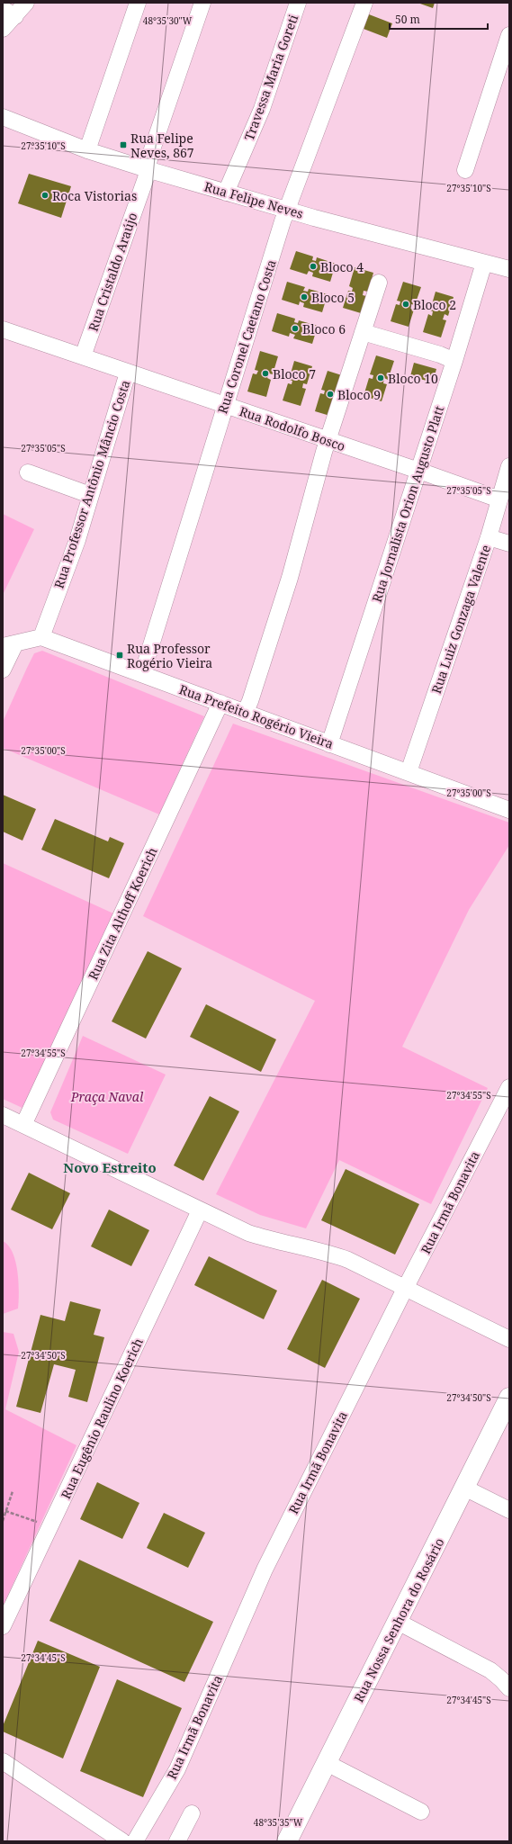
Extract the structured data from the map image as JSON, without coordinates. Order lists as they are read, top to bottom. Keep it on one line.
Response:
{"streets":{"main road":["Rua Nossa Senhora do Rosário"],"street":["Travessa Maria Goreti","Rua Felipe Neves","Rua Cristaldo Araújo","Rua Coronel Caetano Costa","Rua Rodolfo Bosco","Rua Professor Antônio Mâncio Costa","Rua Jornalista Orion Augusto Platt","Rua Luiz Gonzaga Valente","Rua Prefeito Rogério Vieira","Rua Zita Althoff Koerich","Rua Irmã Bonavita","Rua Eugênio Raulino Koerich"]},"crossings":[["Travessa Maria Goreti","Rua Felipe Neves"],["Rua Felipe Neves","Rua Cristaldo Araújo"],["Rua Felipe Neves","Rua Coronel Caetano Costa"],["Rua Felipe Neves","Rua Jornalista Orion Augusto Platt"],["Rua Cristaldo Araújo","Rua Rodolfo Bosco"],["Rua Coronel Caetano Costa","Rua Rodolfo Bosco"],["Rua Coronel Caetano Costa","Rua Prefeito Rogério Vieira"],["Rua Rodolfo Bosco","Rua Professor Antônio Mâncio Costa"],["Rua Rodolfo Bosco","Rua Jornalista Orion Augusto Platt"],["Rua Rodolfo Bosco","Rua Luiz Gonzaga Valente"],["Rua Professor Antônio Mâncio Costa","Rua Prefeito Rogério Vieira"],["Rua Jornalista Orion Augusto Platt","Rua Prefeito Rogério Vieira"],["Rua Luiz Gonzaga Valente","Rua Prefeito Rogério Vieira"],["Rua Prefeito Rogério Vieira","Rua Zita Althoff Koerich"]],"districts":["Novo Estreito"],"parks":["Praça Naval"],"places":{"transit":["Rua Felipe Neves, 867","Rua Professor Rogério Vieira"],"other":["Roca Vistorias","Bloco 4","Bloco 5","Bloco 2","Bloco 6","Bloco 7","Bloco 10","Bloco 9"]},"scale_bar":"50 m","coordinates":["48°35'30\"W","27°35'10\"S","27°35'05\"S","27°35'00\"S","27°34'55\"S","27°34'50\"S","27°34'45\"S","48°35'35\"W"]}
